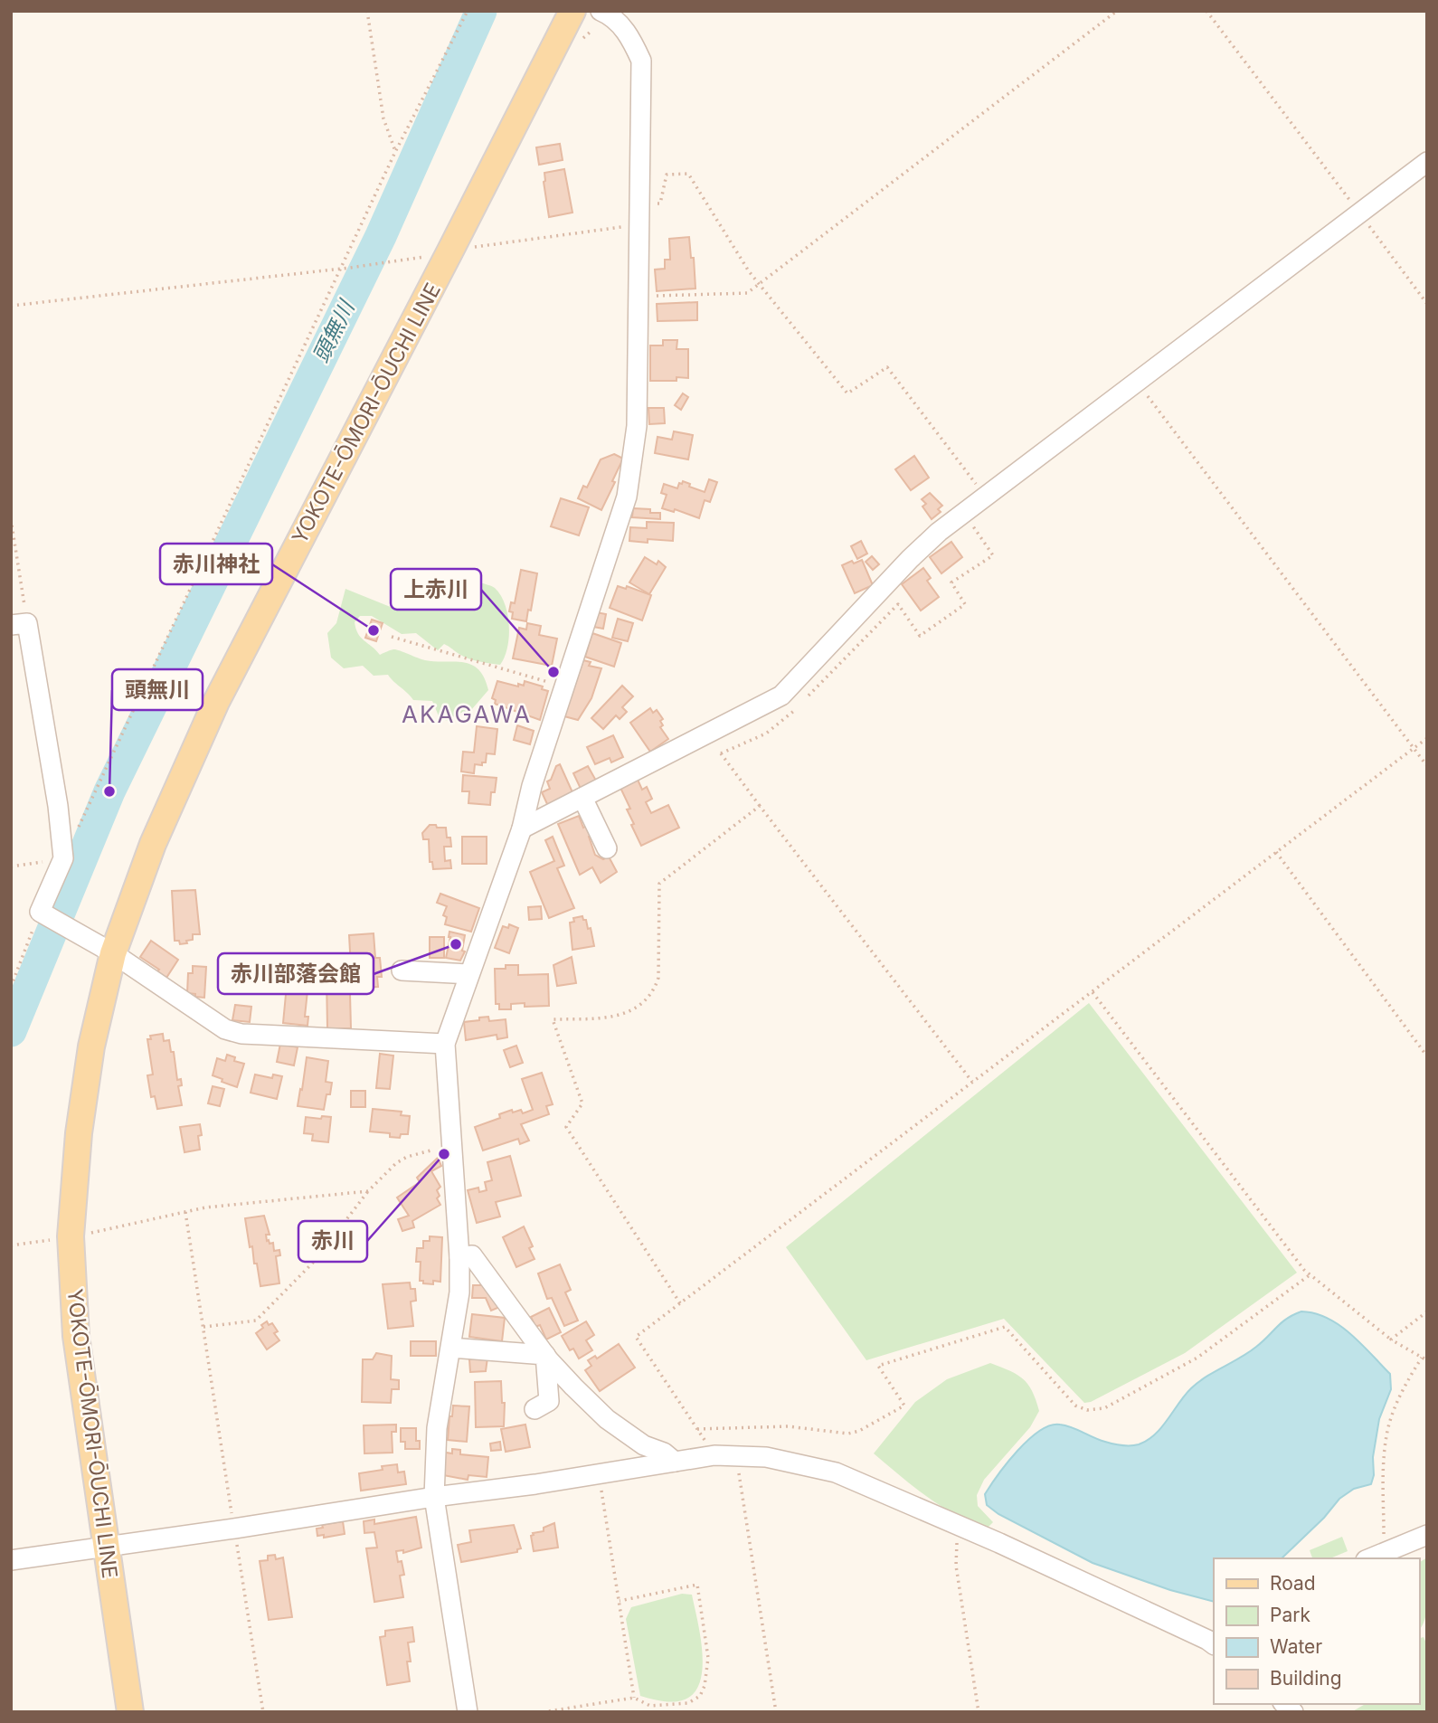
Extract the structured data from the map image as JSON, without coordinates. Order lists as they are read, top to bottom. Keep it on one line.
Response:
{"streets":{"main road":["YOKOTE-ŌMORI-ŌUCHI LINE"]},"districts":["AKAGAWA"],"water":["頭無川"],"places":["赤川神社","上赤川","頭無川","赤川部落会館","赤川"],"legend":["Road","Park","Water","Building"]}
